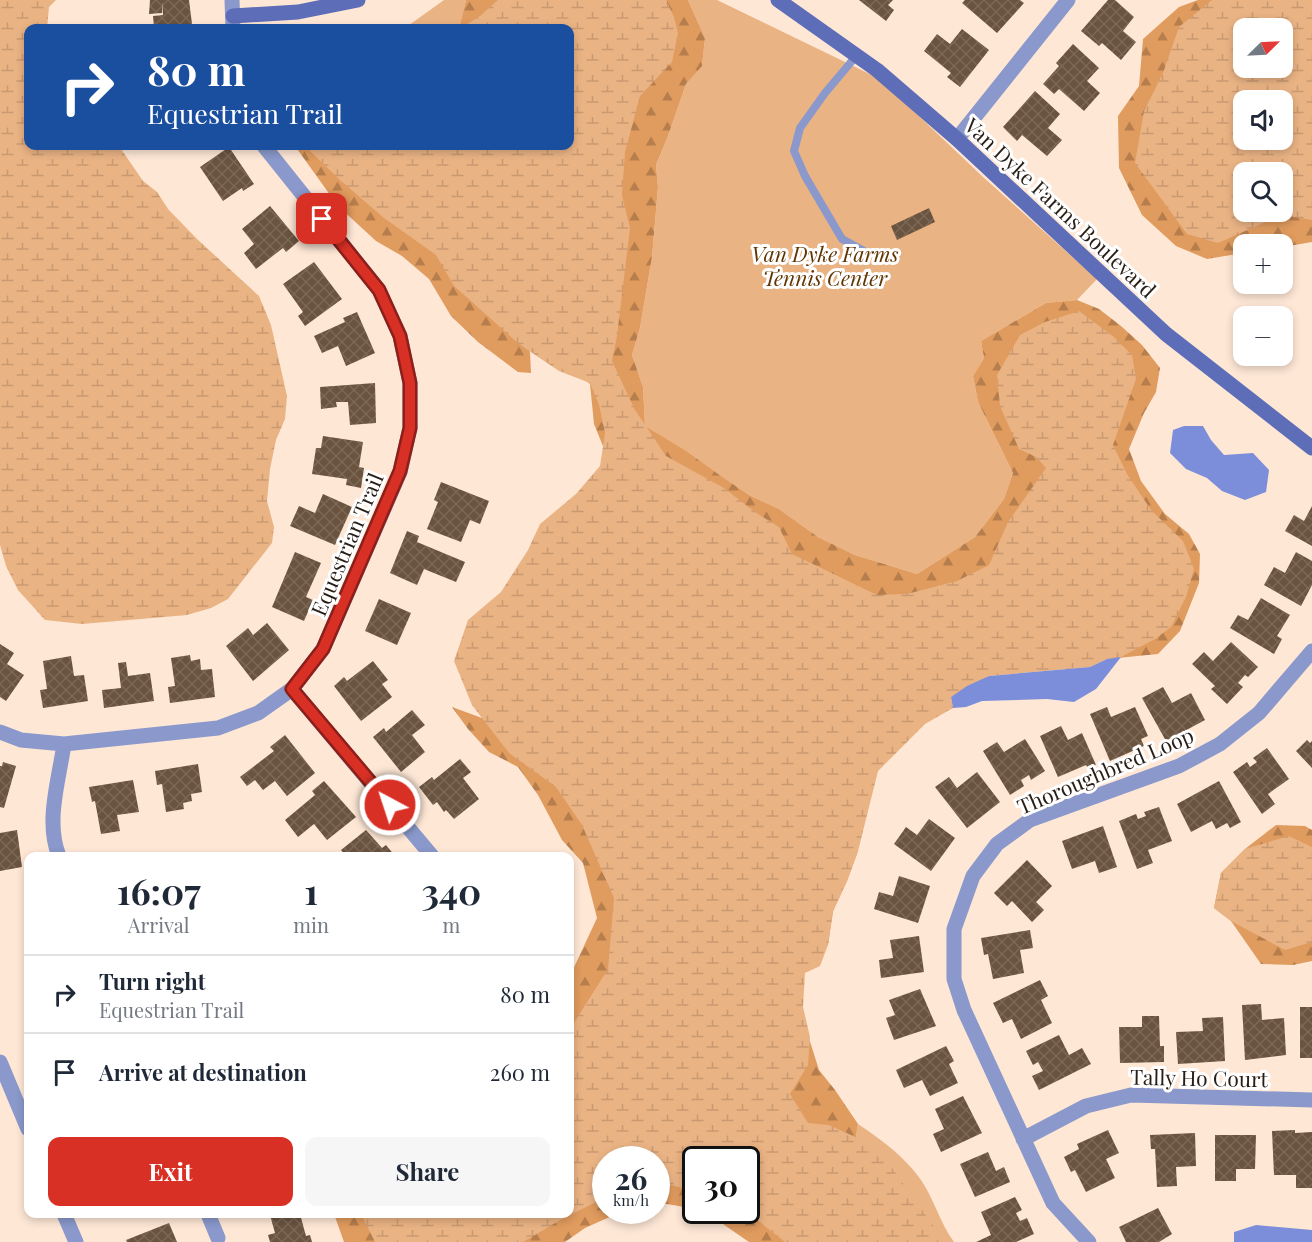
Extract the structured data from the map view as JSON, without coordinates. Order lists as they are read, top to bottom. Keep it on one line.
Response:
{"streets":{"street":["Van Dyke Farms Boulevard","Equestrian Trail","Thoroughbred Loop","Tally Ho Court"]},"crossings":[["Thoroughbred Loop","Tally Ho Court"]],"parks":["Van Dyke Farms Tennis Center"],"north":"top right","page":{"map_buttons":["+","−"],"turn":["80 m","Equestrian Trail"],"eta":["16:07","Arrival","1","min","340","m"],"list":[{"name":"Turn right","note":"Equestrian Trail","value":"80 m"},{"name":"Arrive at destination","value":"260 m"}],"buttons":["Exit","Share"],"speed":"26 km/h","limit":"30"}}
